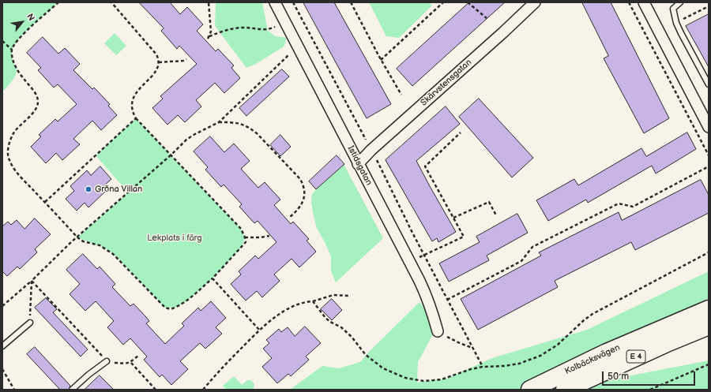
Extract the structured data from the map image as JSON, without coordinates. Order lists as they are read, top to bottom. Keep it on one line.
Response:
{"streets":{"highway":["E 4","Kolbäcksvägen"],"street":["Skärvstensgatan","Istidsgatan"]},"crossings":[["Skärvstensgatan","Istidsgatan"]],"parks":["Lekplats i färg"],"places":["Gröna Villan"],"scale_bar":"50 m","north":"top right"}
